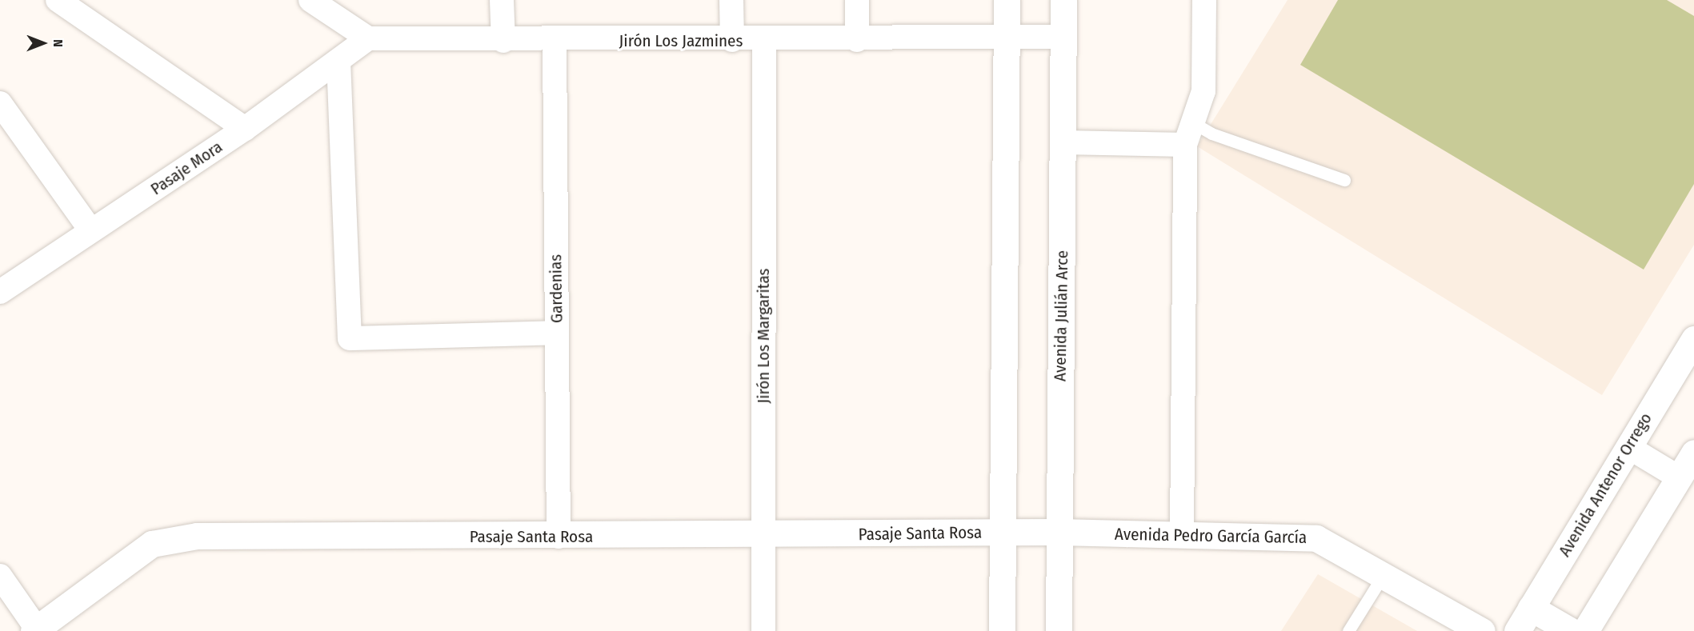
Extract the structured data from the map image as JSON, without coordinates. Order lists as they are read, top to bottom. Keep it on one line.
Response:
{"streets":{"street":["Jirón Los Jazmines","Pasaje Mora","Gardenias","Avenida Julián Arce","Jirón Los Margaritas","Avenida Antenor Orrego","Pasaje Santa Rosa","Avenida Pedro García García"]},"crossings":[["Jirón Los Jazmines","Pasaje Mora"],["Jirón Los Jazmines","Gardenias"],["Jirón Los Jazmines","Avenida Julián Arce"],["Jirón Los Jazmines","Jirón Los Margaritas"],["Gardenias","Pasaje Santa Rosa"],["Avenida Julián Arce","Pasaje Santa Rosa"],["Avenida Julián Arce","Avenida Pedro García García"],["Jirón Los Margaritas","Pasaje Santa Rosa"],["Pasaje Santa Rosa","Avenida Pedro García García"]],"north":"right"}
